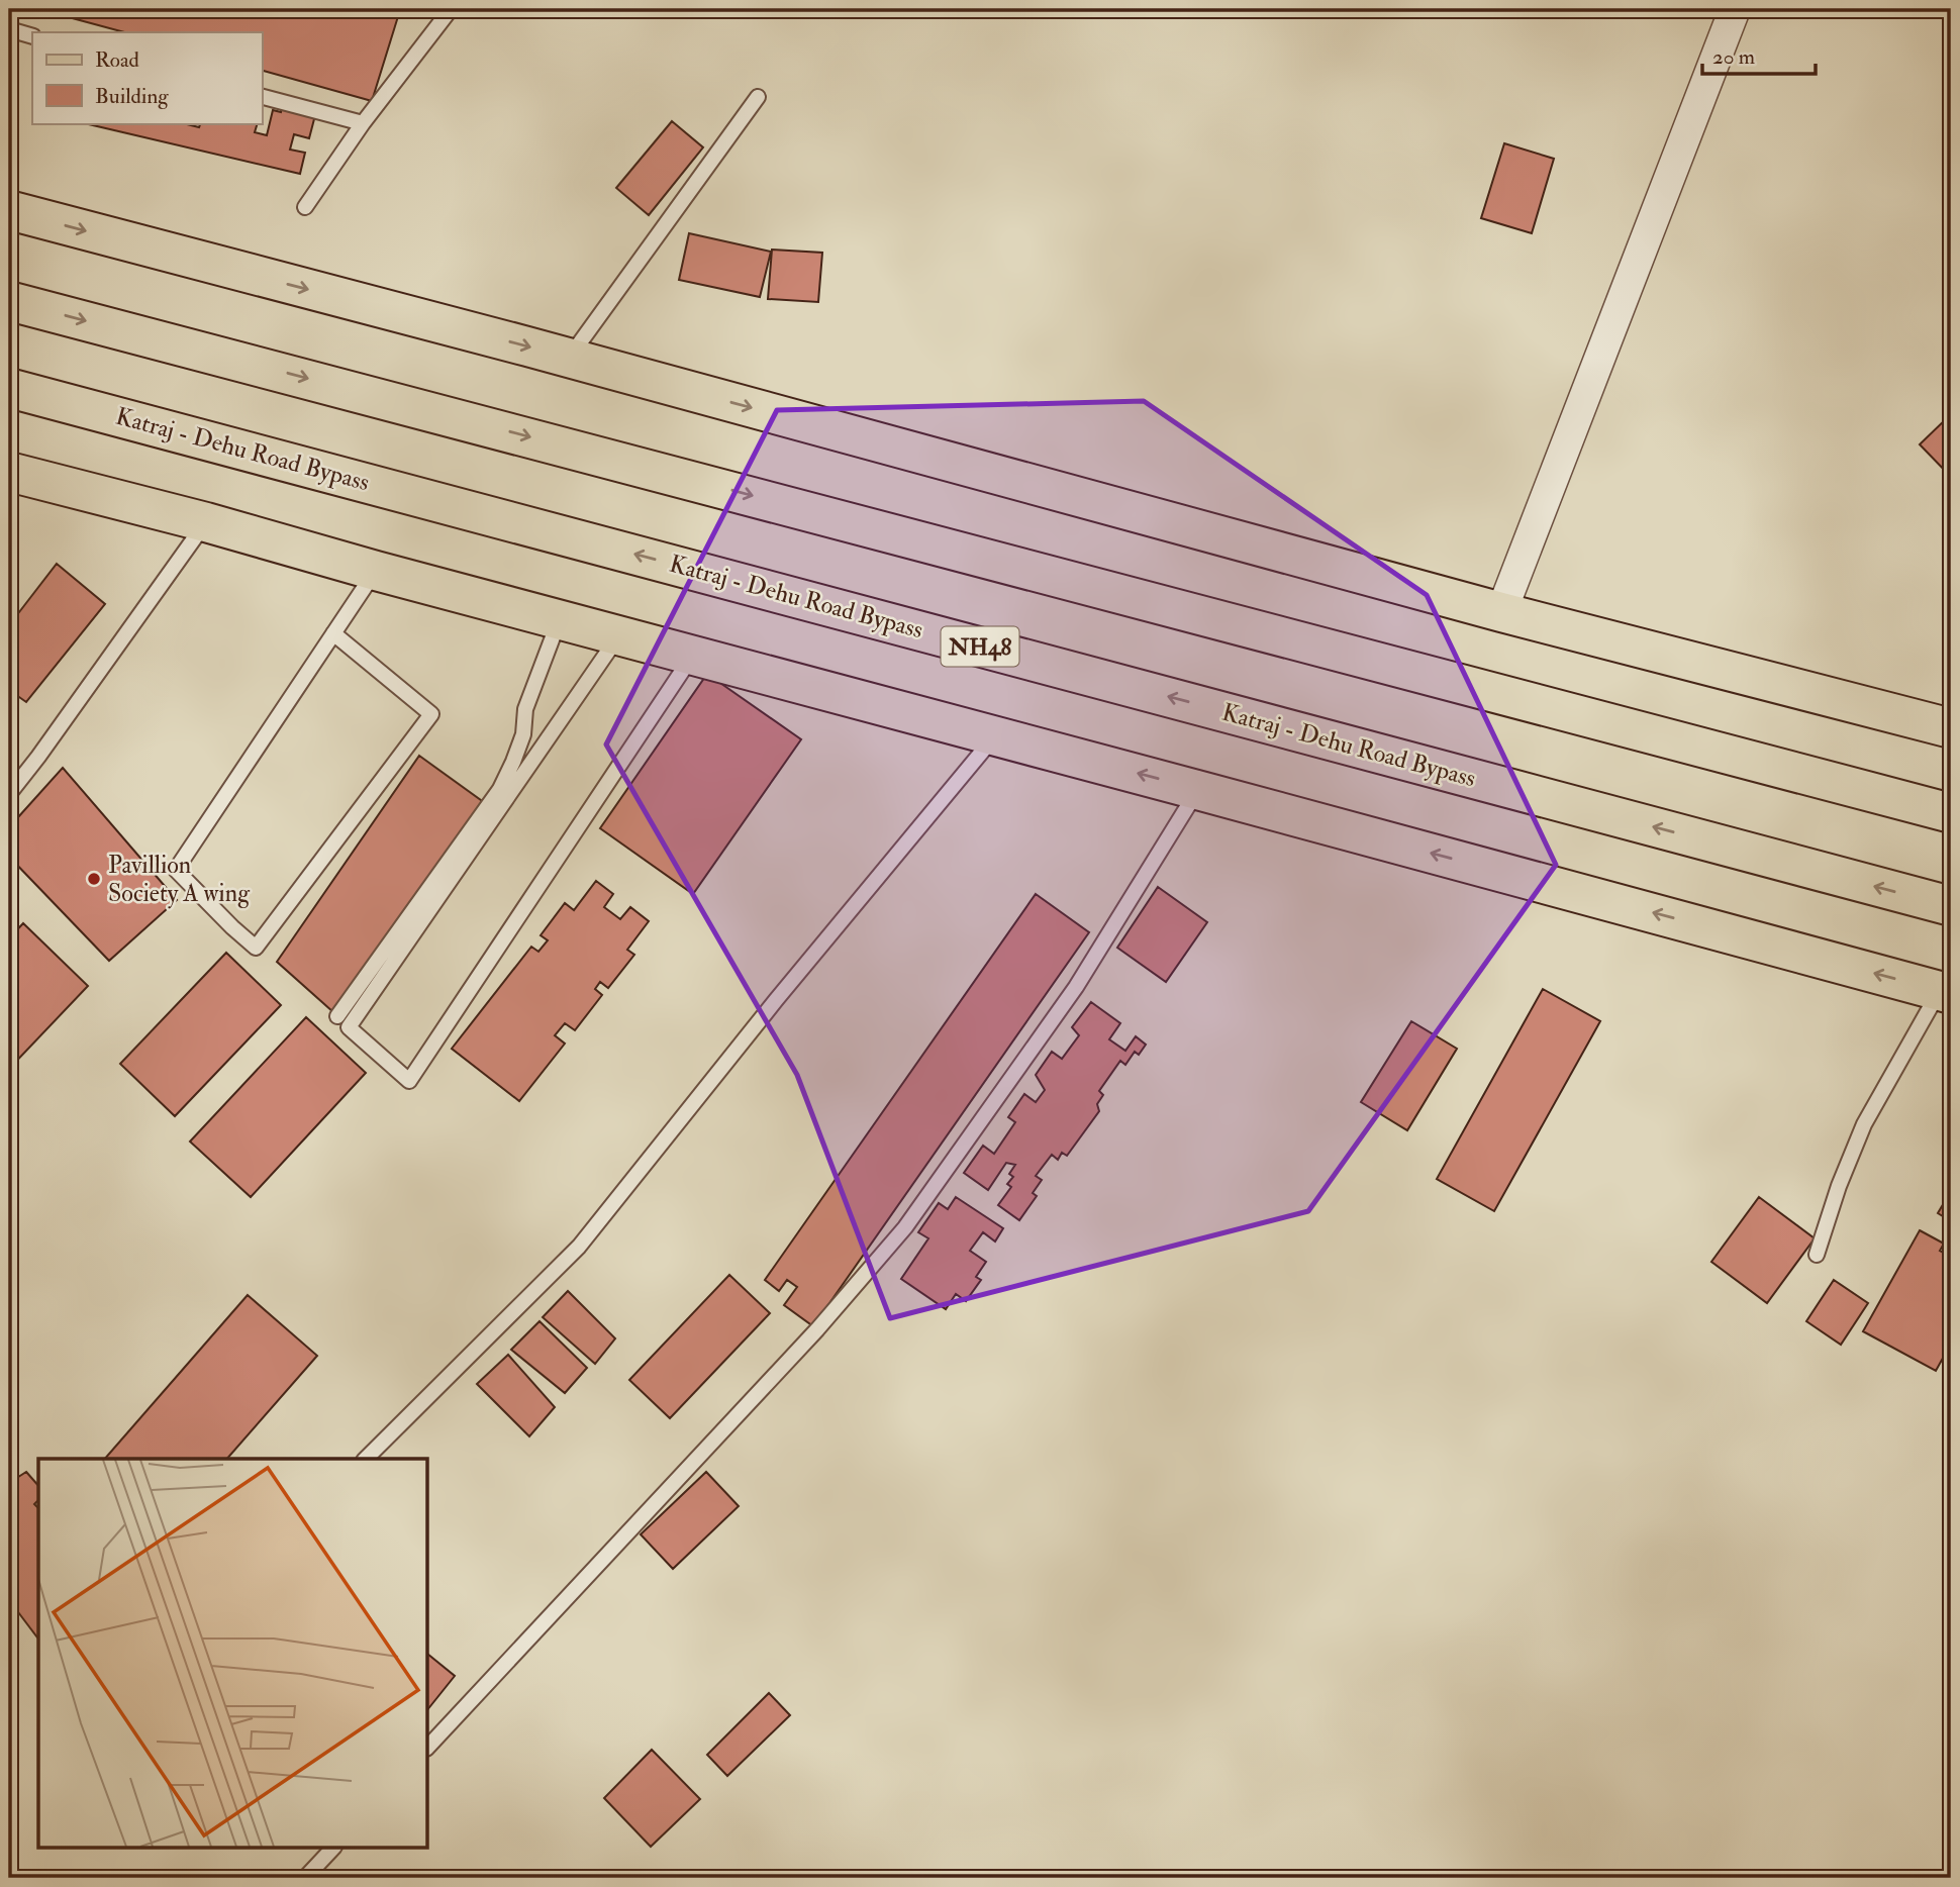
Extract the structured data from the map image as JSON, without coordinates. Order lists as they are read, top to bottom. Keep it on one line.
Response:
{"streets":{"main road":["Katraj - Dehu Road Bypass","NH48"]},"places":["Pavillion Society A wing"],"legend":["Road","Building"],"scale_bar":"20 m"}
